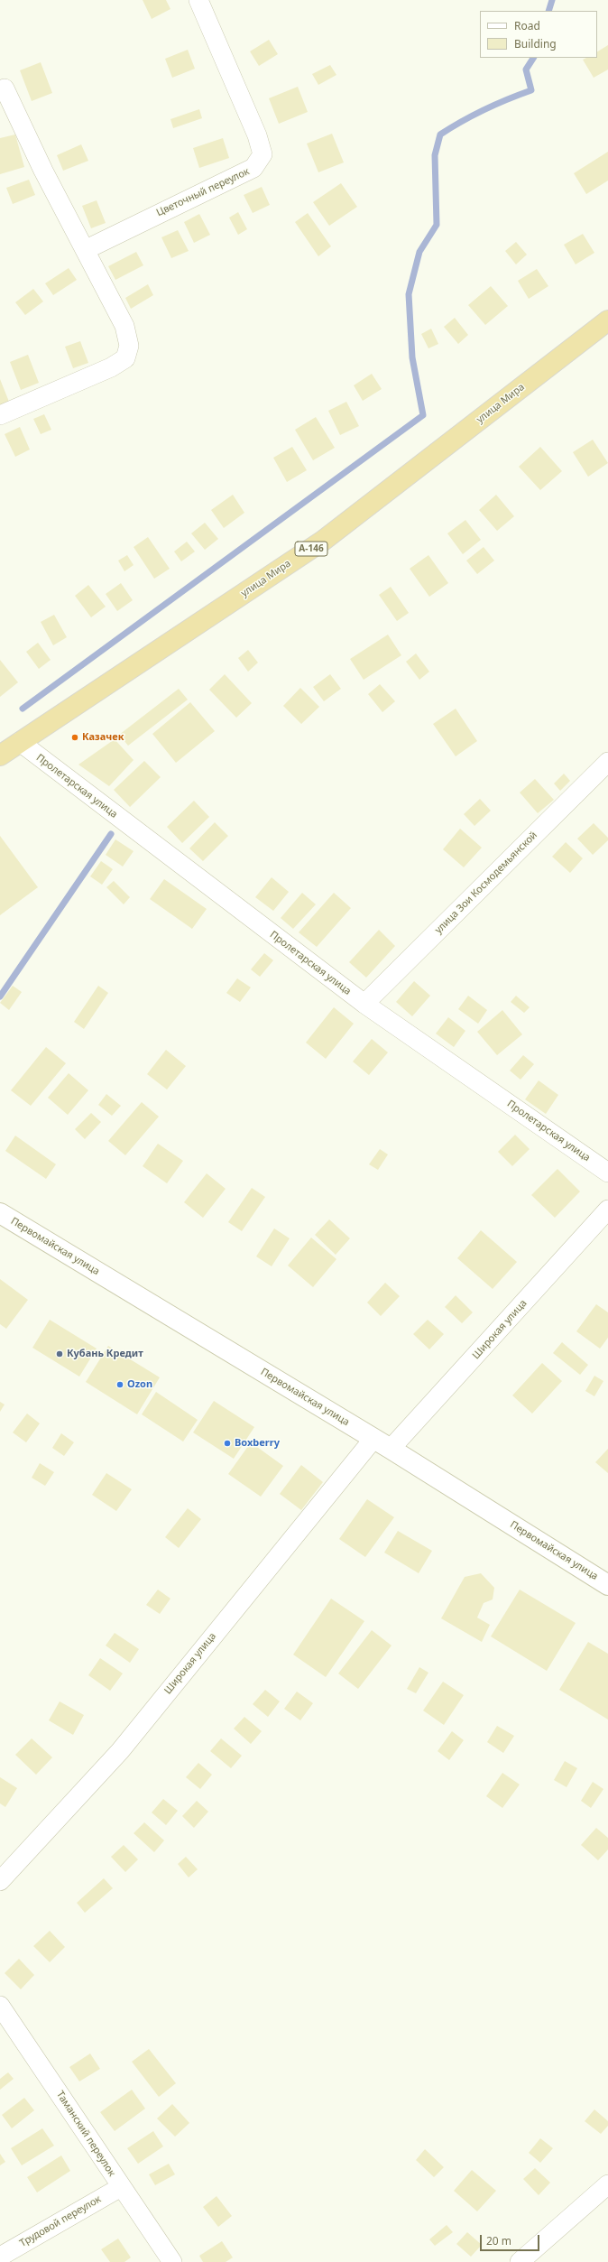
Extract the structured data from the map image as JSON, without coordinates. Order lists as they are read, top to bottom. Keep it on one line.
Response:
{"streets":{"highway":["улица Мира","А-146"],"street":["Цветочный переулок","Пролетарская улица","улица Зои Космодемьянской","Первомайская улица","Широкая улица","Таманский переулок","Трудовой переулок"]},"crossings":[["улица Мира","Пролетарская улица"],["Пролетарская улица","улица Зои Космодемьянской"],["Первомайская улица","Широкая улица"],["Таманский переулок","Трудовой переулок"]],"places":["Казачек","Кубань Кредит","Ozon","Boxberry"],"legend":["Road","Building"],"scale_bar":"20 m"}
